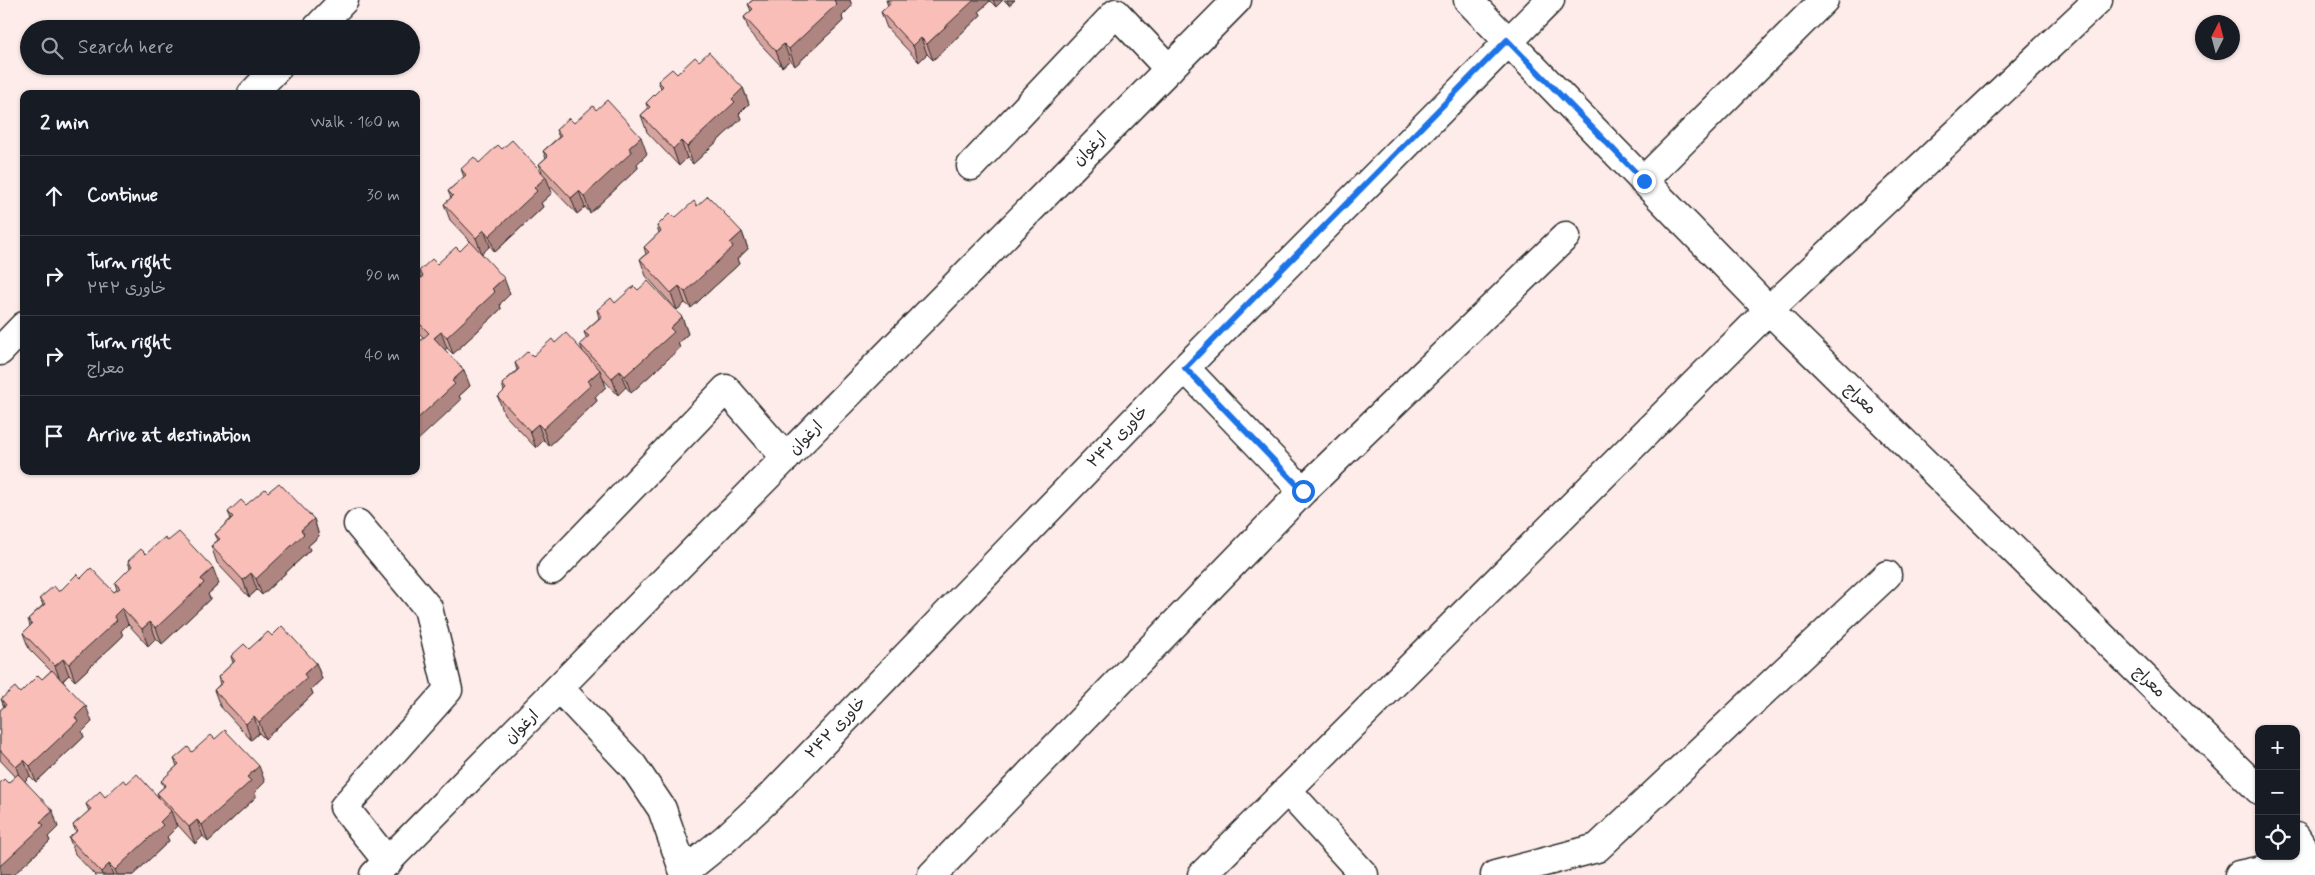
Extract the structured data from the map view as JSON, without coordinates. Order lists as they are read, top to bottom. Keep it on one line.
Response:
{"streets":{"main road":["ارغوان","معراج","۲۴۲ خاوری"]},"crossings":[["معراج","۲۴۲ خاوری"]],"north":"top","page":{"search":"Search here","heading":["2 min","Walk · 160 m"],"list":[["Continue","30 m"],["Turn right","۲۴۲ خاوری","90 m"],["Turn right","معراج","40 m"],"Arrive at destination"],"map_buttons":["+","−"]}}
